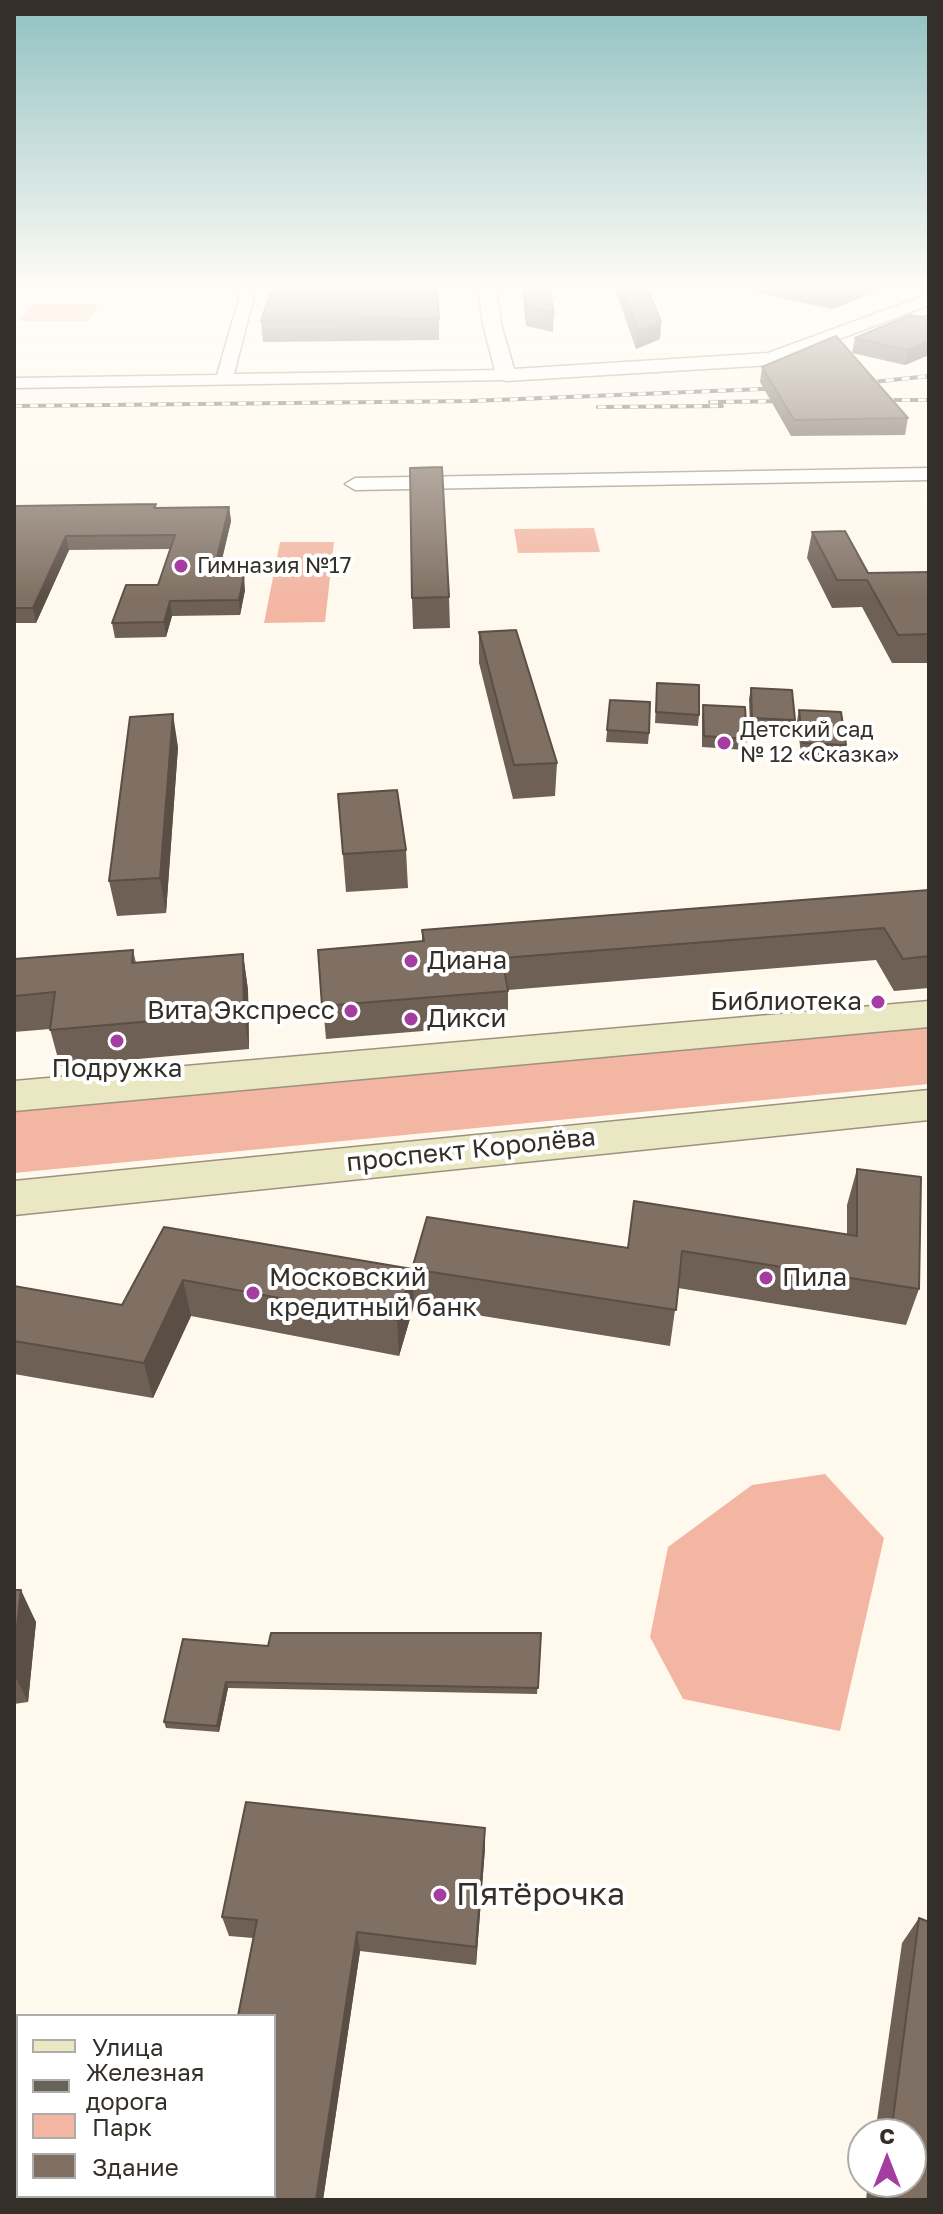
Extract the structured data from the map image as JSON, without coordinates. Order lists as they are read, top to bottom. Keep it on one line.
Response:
{"streets":{"main road":["проспект Королёва"]},"places":["Гимназия №17","Детский сад № 12 «Сказка»","Диана","Библиотека","Вита Экспресс","Дикси","Подружка","Пила","Московский кредитный банк","Пятёрочка"],"legend":["Улица","Железная дорога","Парк","Здание"],"north":"top"}
